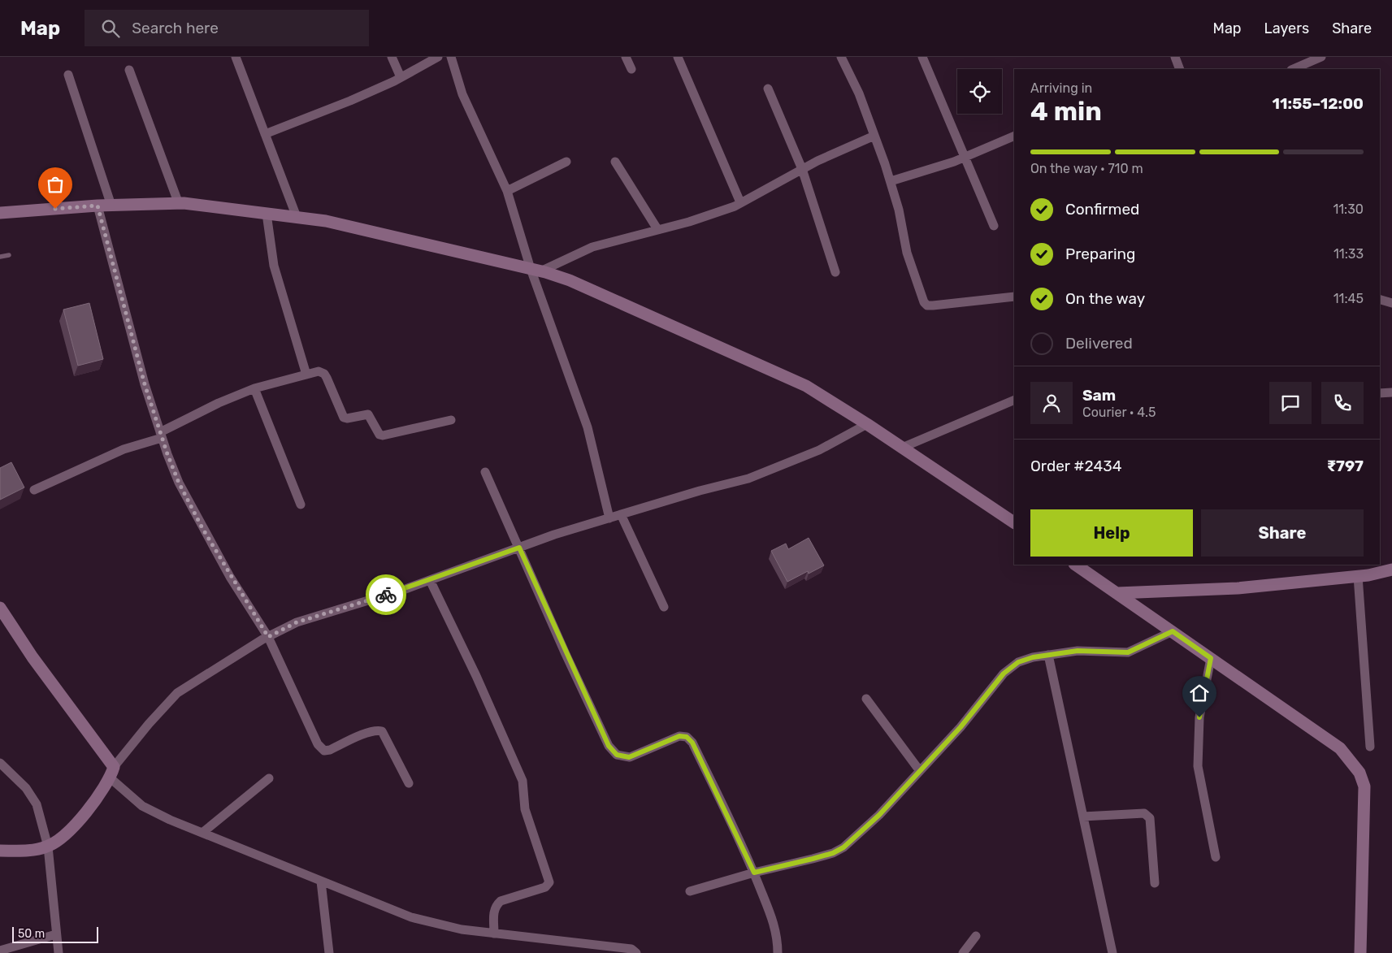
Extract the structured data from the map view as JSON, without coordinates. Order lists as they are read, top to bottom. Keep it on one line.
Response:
{"scale_bar":"50 m","page":{"header":"Map","search":"Search here","nav":["Map","Layers","Share"],"heading":["4 min","Arriving in","11:55–12:00"],"panel":["Sam","Courier · 4.5","Order #2434","₹797"],"bar":"On the way · 710 m","list":[["Confirmed","11:30"],["Preparing","11:33"],["On the way","11:45"],"Delivered"],"buttons":["Help","Share"],"scale":"50 m"}}
